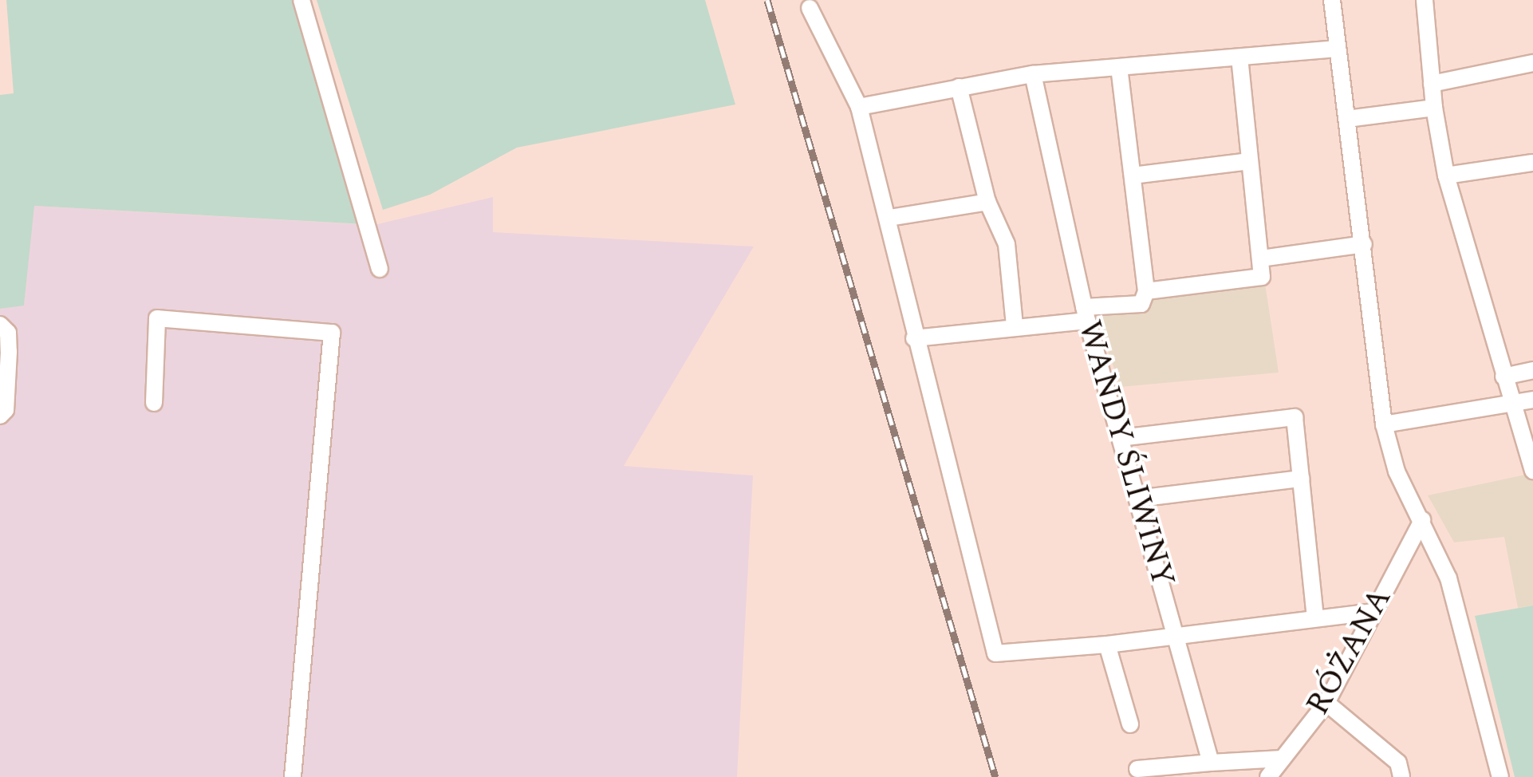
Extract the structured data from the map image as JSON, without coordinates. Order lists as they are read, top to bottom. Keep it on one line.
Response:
{"streets":{"street":["WANDY ŚLIWINY","RÓŻANA"]}}
